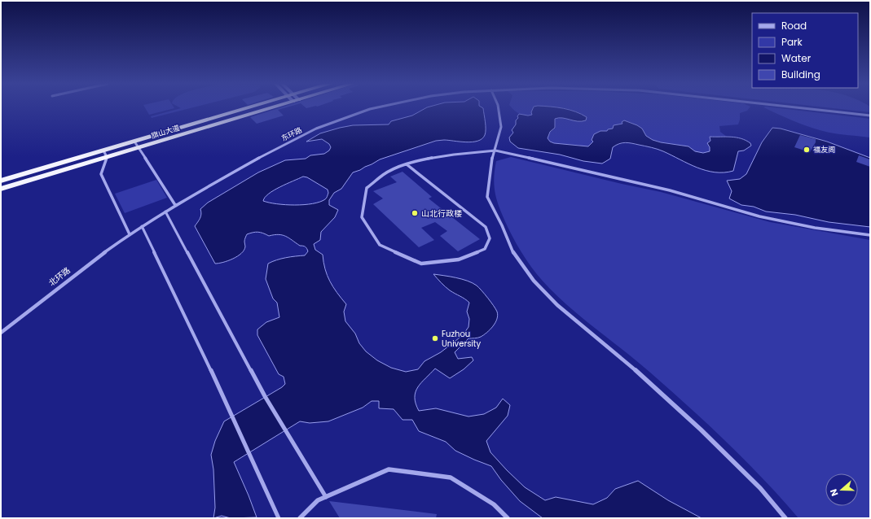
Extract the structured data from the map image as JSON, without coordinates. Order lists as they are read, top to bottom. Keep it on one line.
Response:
{"streets":{"highway":["旗山大道"],"street":["东环路","北环路"]},"crossings":[["东环路","北环路"]],"places":["福友阁","山北行政楼","Fuzhou University"],"legend":["Road","Park","Water","Building"],"north":"left"}
